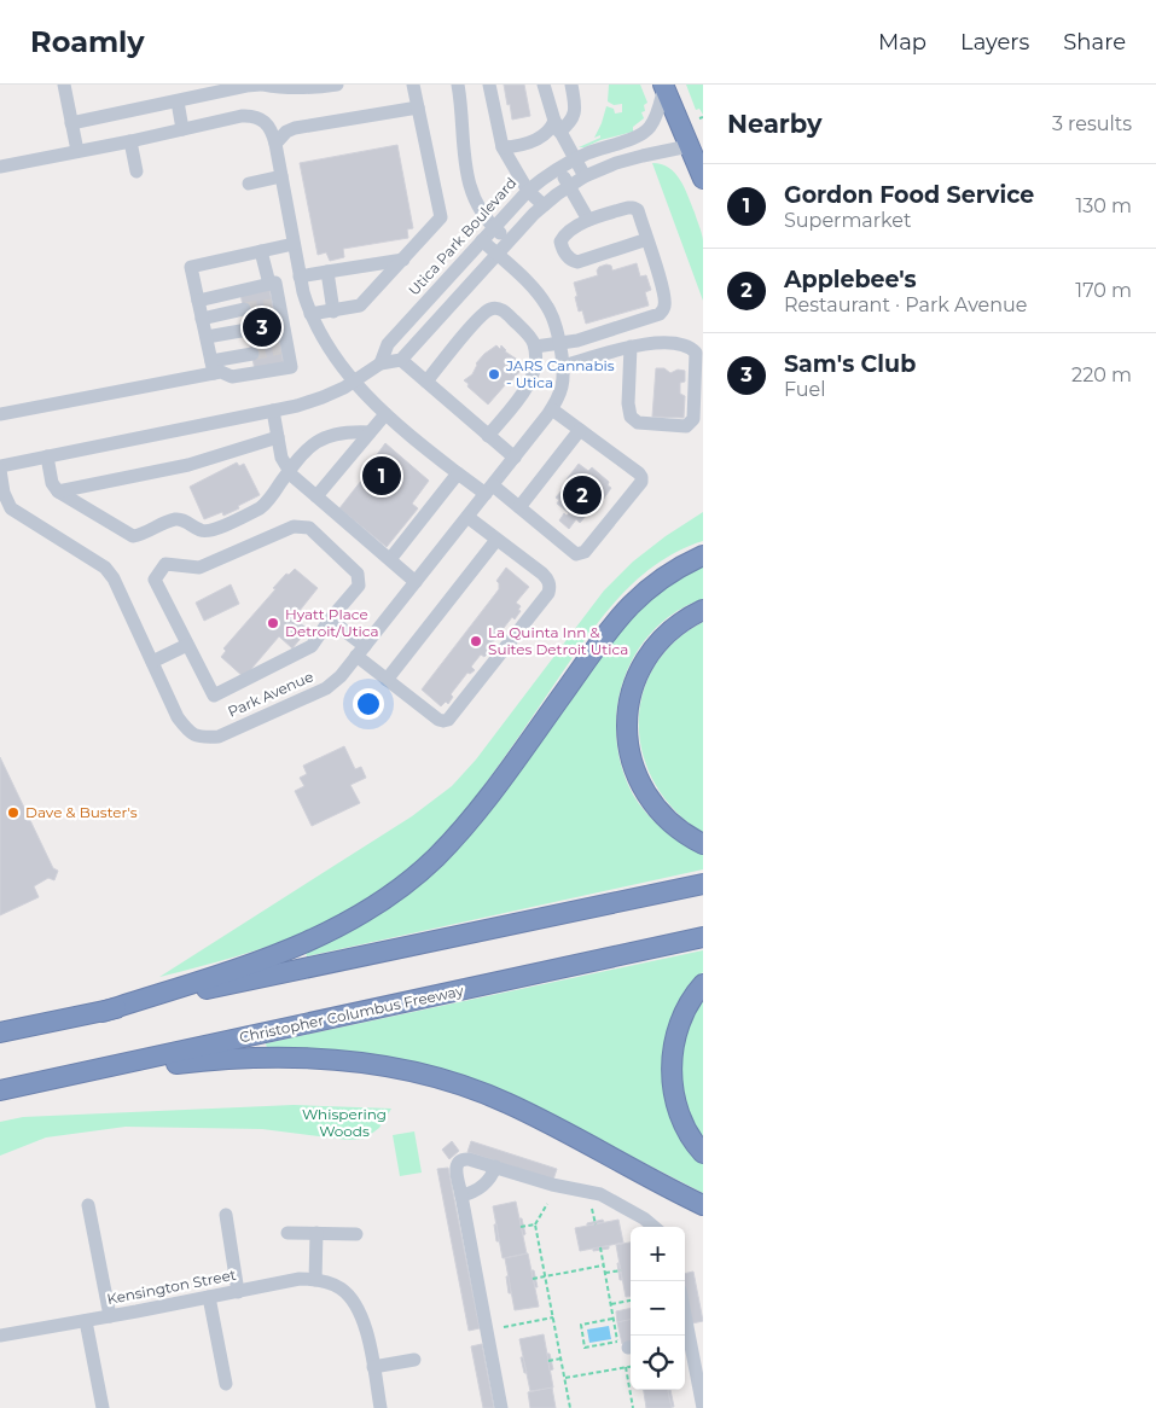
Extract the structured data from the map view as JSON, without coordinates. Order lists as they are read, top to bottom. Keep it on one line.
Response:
{"streets":{"highway":["Christopher Columbus Freeway"],"street":["Utica Park Boulevard","Park Avenue","Kensington Street"]},"crossings":[["Utica Park Boulevard","Park Avenue"]],"parks":["Whispering Woods"],"places":["JARS Cannabis - Utica","Hyatt Place Detroit/Utica","La Quinta Inn & Suites Detroit Utica","Dave & Buster's"],"page":{"header":"Roamly","nav":["Map","Layers","Share"],"heading":["Nearby","3 results"],"list":[{"mark":"1","name":"Gordon Food Service","note":"Supermarket","value":"130 m"},{"mark":"2","name":"Applebee's","note":"Restaurant · Park Avenue","value":"170 m"},{"mark":"3","name":"Sam's Club","note":"Fuel","value":"220 m"}],"pins":["3","1","2"],"map_buttons":["+","−"]}}
